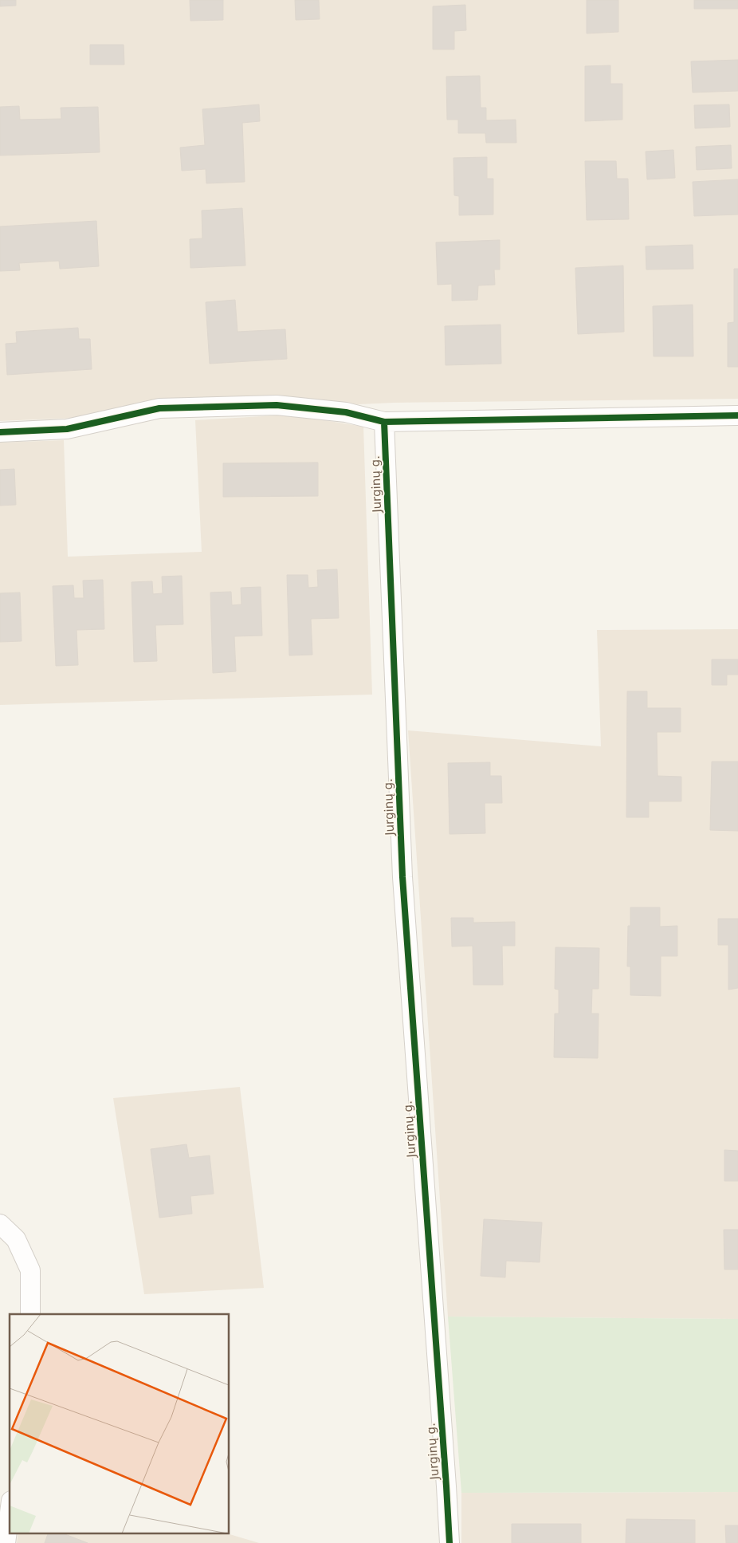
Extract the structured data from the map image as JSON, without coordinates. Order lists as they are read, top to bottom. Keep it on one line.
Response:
{"streets":{"street":["Jurginų g."]}}
